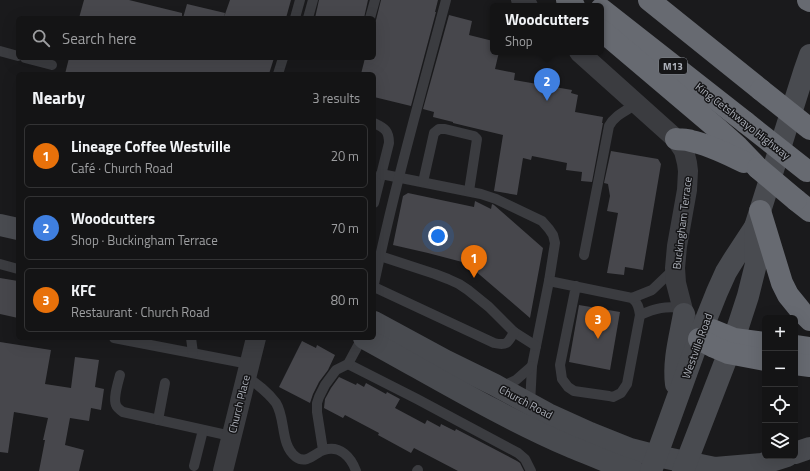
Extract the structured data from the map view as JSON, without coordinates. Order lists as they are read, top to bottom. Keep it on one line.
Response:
{"streets":{"highway":["M13","King Cetshwayo Highway"],"main road":["Westville Road","Church Road"],"street":["Buckingham Terrace","Church Place"]},"crossings":[["Buckingham Terrace","Westville Road"],["Westville Road","Church Road"]],"page":{"popup":["Woodcutters","Shop"],"search":"Search here","pins":["2","1","3"],"heading":["Nearby","3 results"],"list":[{"mark":"1","name":"Lineage Coffee Westville","note":"Café · Church Road","value":"20 m"},{"mark":"2","name":"Woodcutters","note":"Shop · Buckingham Terrace","value":"70 m"},{"mark":"3","name":"KFC","note":"Restaurant · Church Road","value":"80 m"}],"map_buttons":["+","−"]}}
